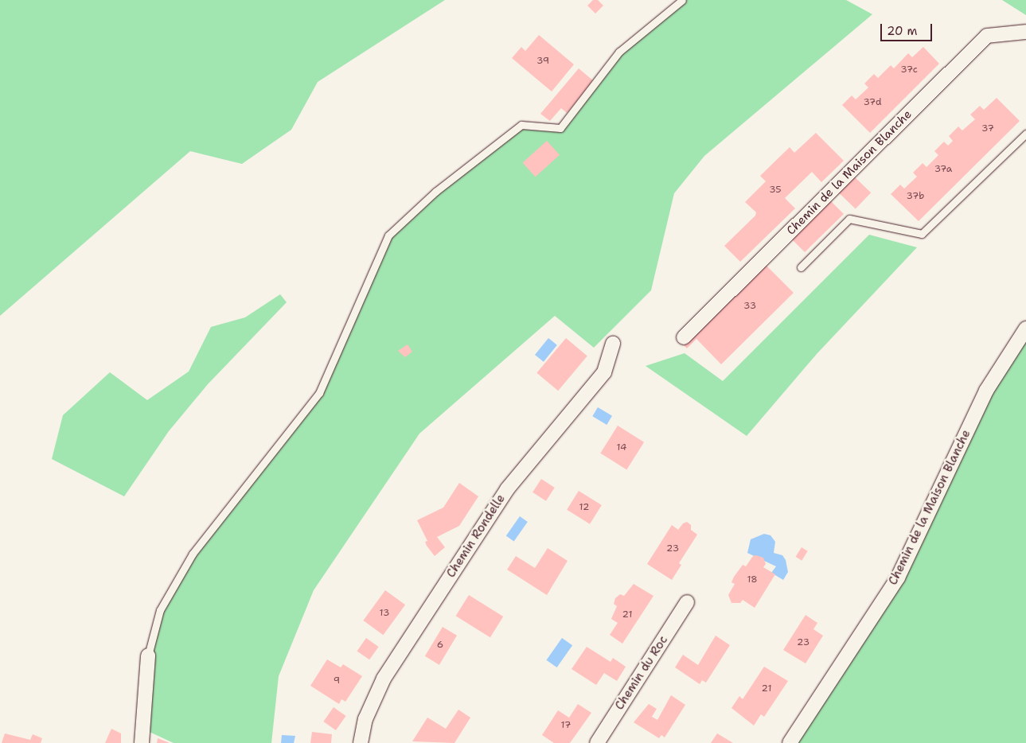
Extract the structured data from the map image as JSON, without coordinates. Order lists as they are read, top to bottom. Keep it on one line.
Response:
{"streets":{"street":["Chemin de la Maison Blanche","Chemin Rondelle","Chemin du Roc"]},"house_numbers":["39","37c","37d","37","37a","35","37b","33","14","12","23","18","13","21","23","6","9","21","17"],"scale_bar":"20 m"}
